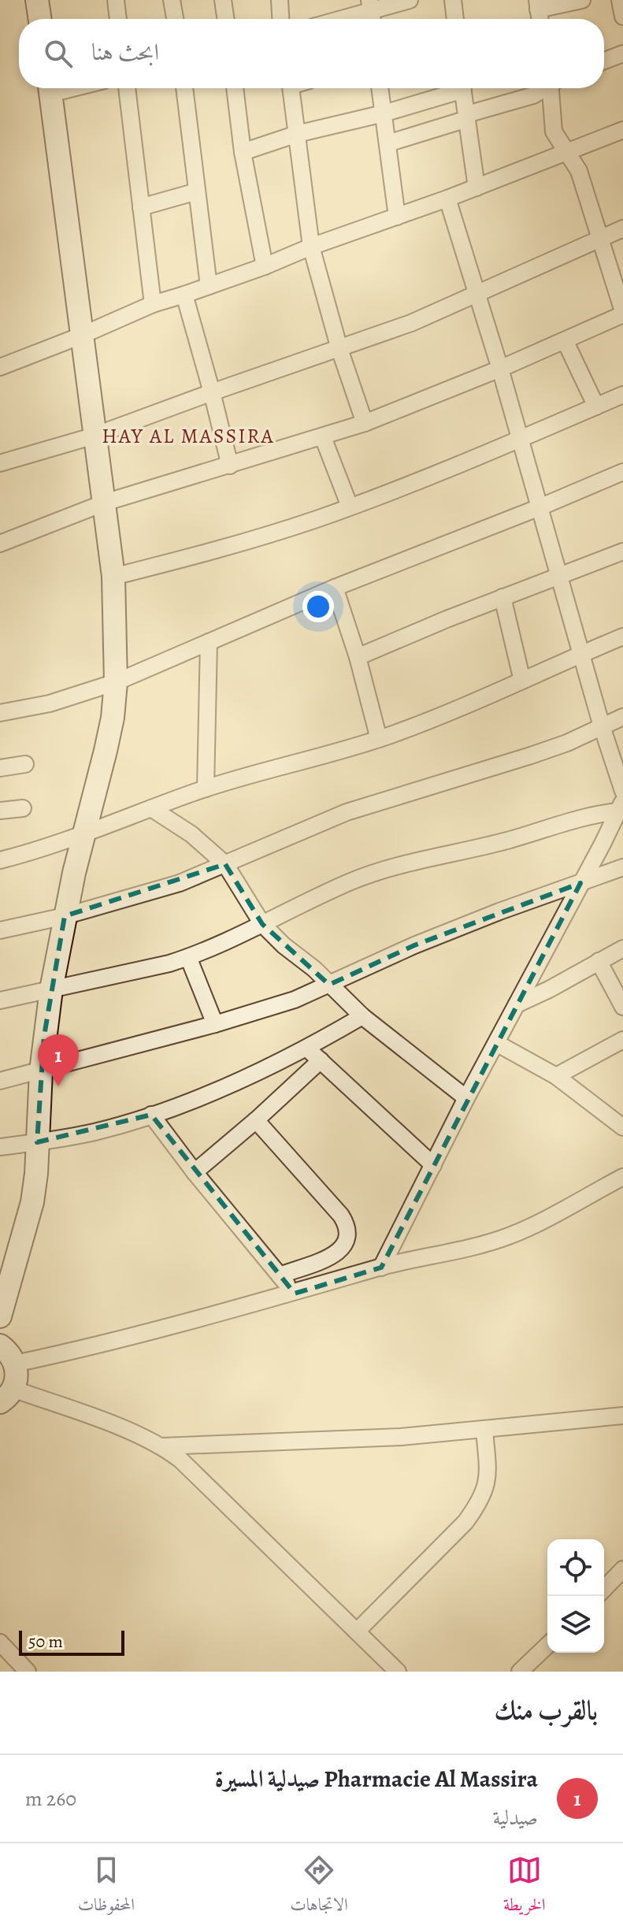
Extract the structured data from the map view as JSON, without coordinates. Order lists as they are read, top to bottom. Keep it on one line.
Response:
{"districts":["HAY AL MASSIRA"],"scale_bar":"50 m","page":{"search":"ابحث هنا","pins":"1","scale":"50 m","heading":"بالقرب منك","list":[{"mark":"1","name":"Pharmacie Al Massira صيدلية المسيرة","note":"صيدلية","value":"260 m"}],"nav":["الخريطة","الاتجاهات","المحفوظات"]}}
